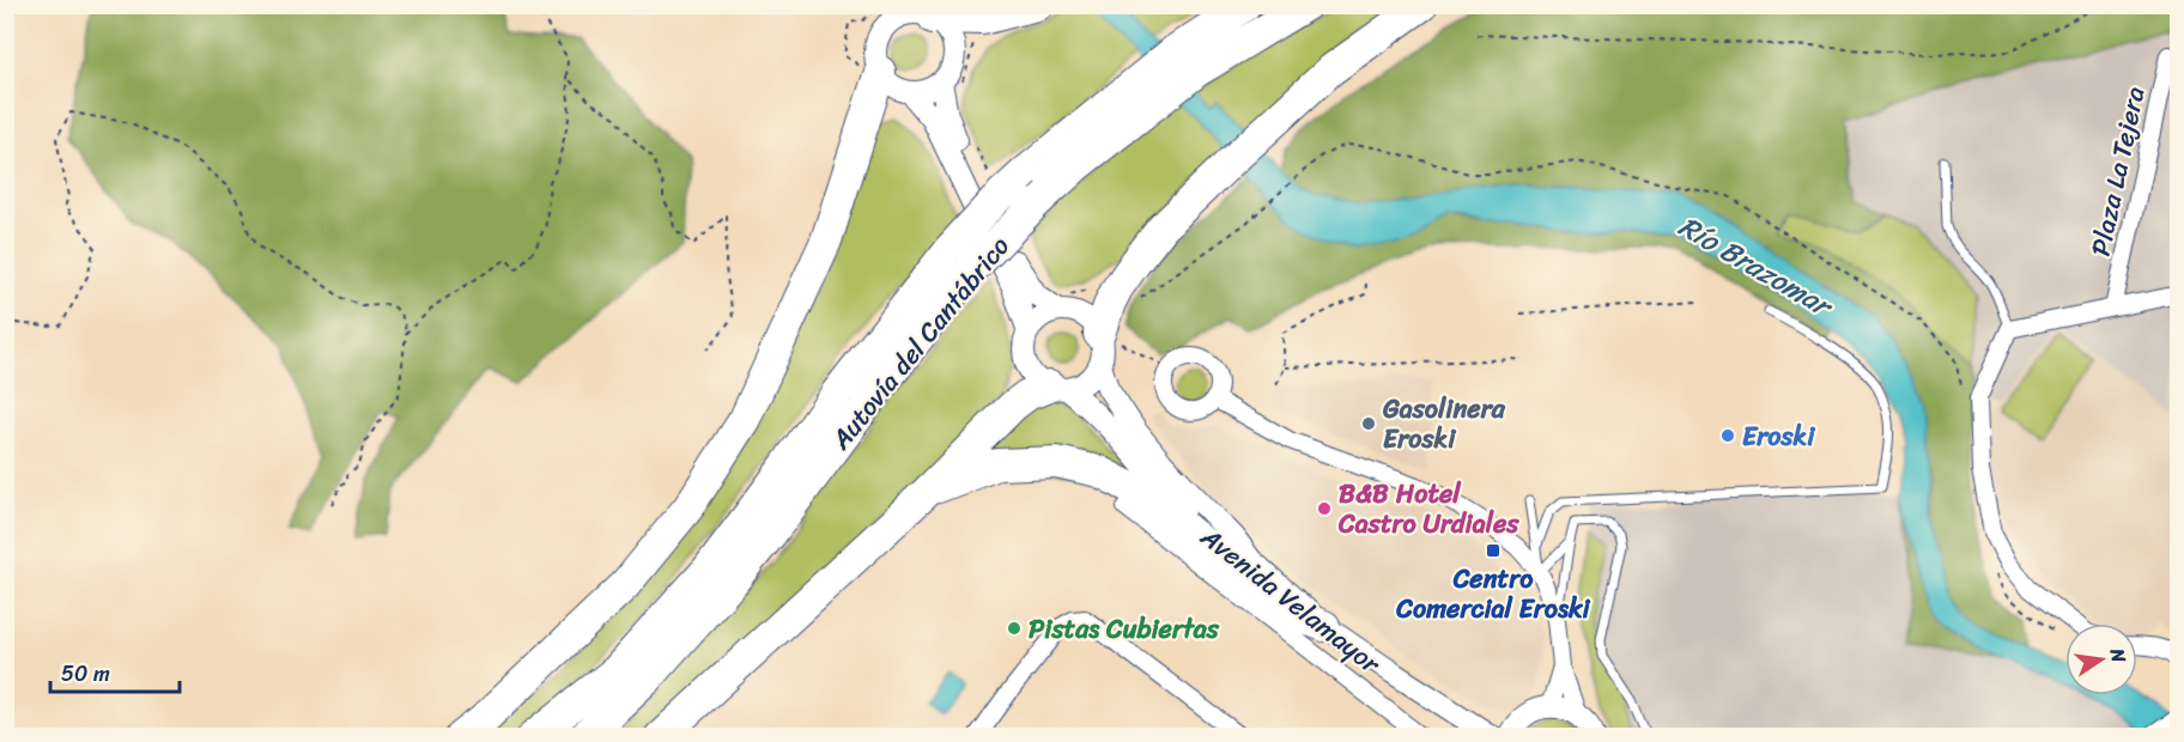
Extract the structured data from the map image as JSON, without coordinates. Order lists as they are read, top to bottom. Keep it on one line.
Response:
{"streets":{"highway":["Autovía del Cantábrico"],"street":["Plaza La Tejera","Avenida Velamayor"]},"water":["Río Brazomar"],"places":{"other":["Gasolinera Eroski","Eroski","B&B Hotel Castro Urdiales","Pistas Cubiertas"],"transit":["Centro Comercial Eroski"]},"scale_bar":"50 m","north":"right"}
